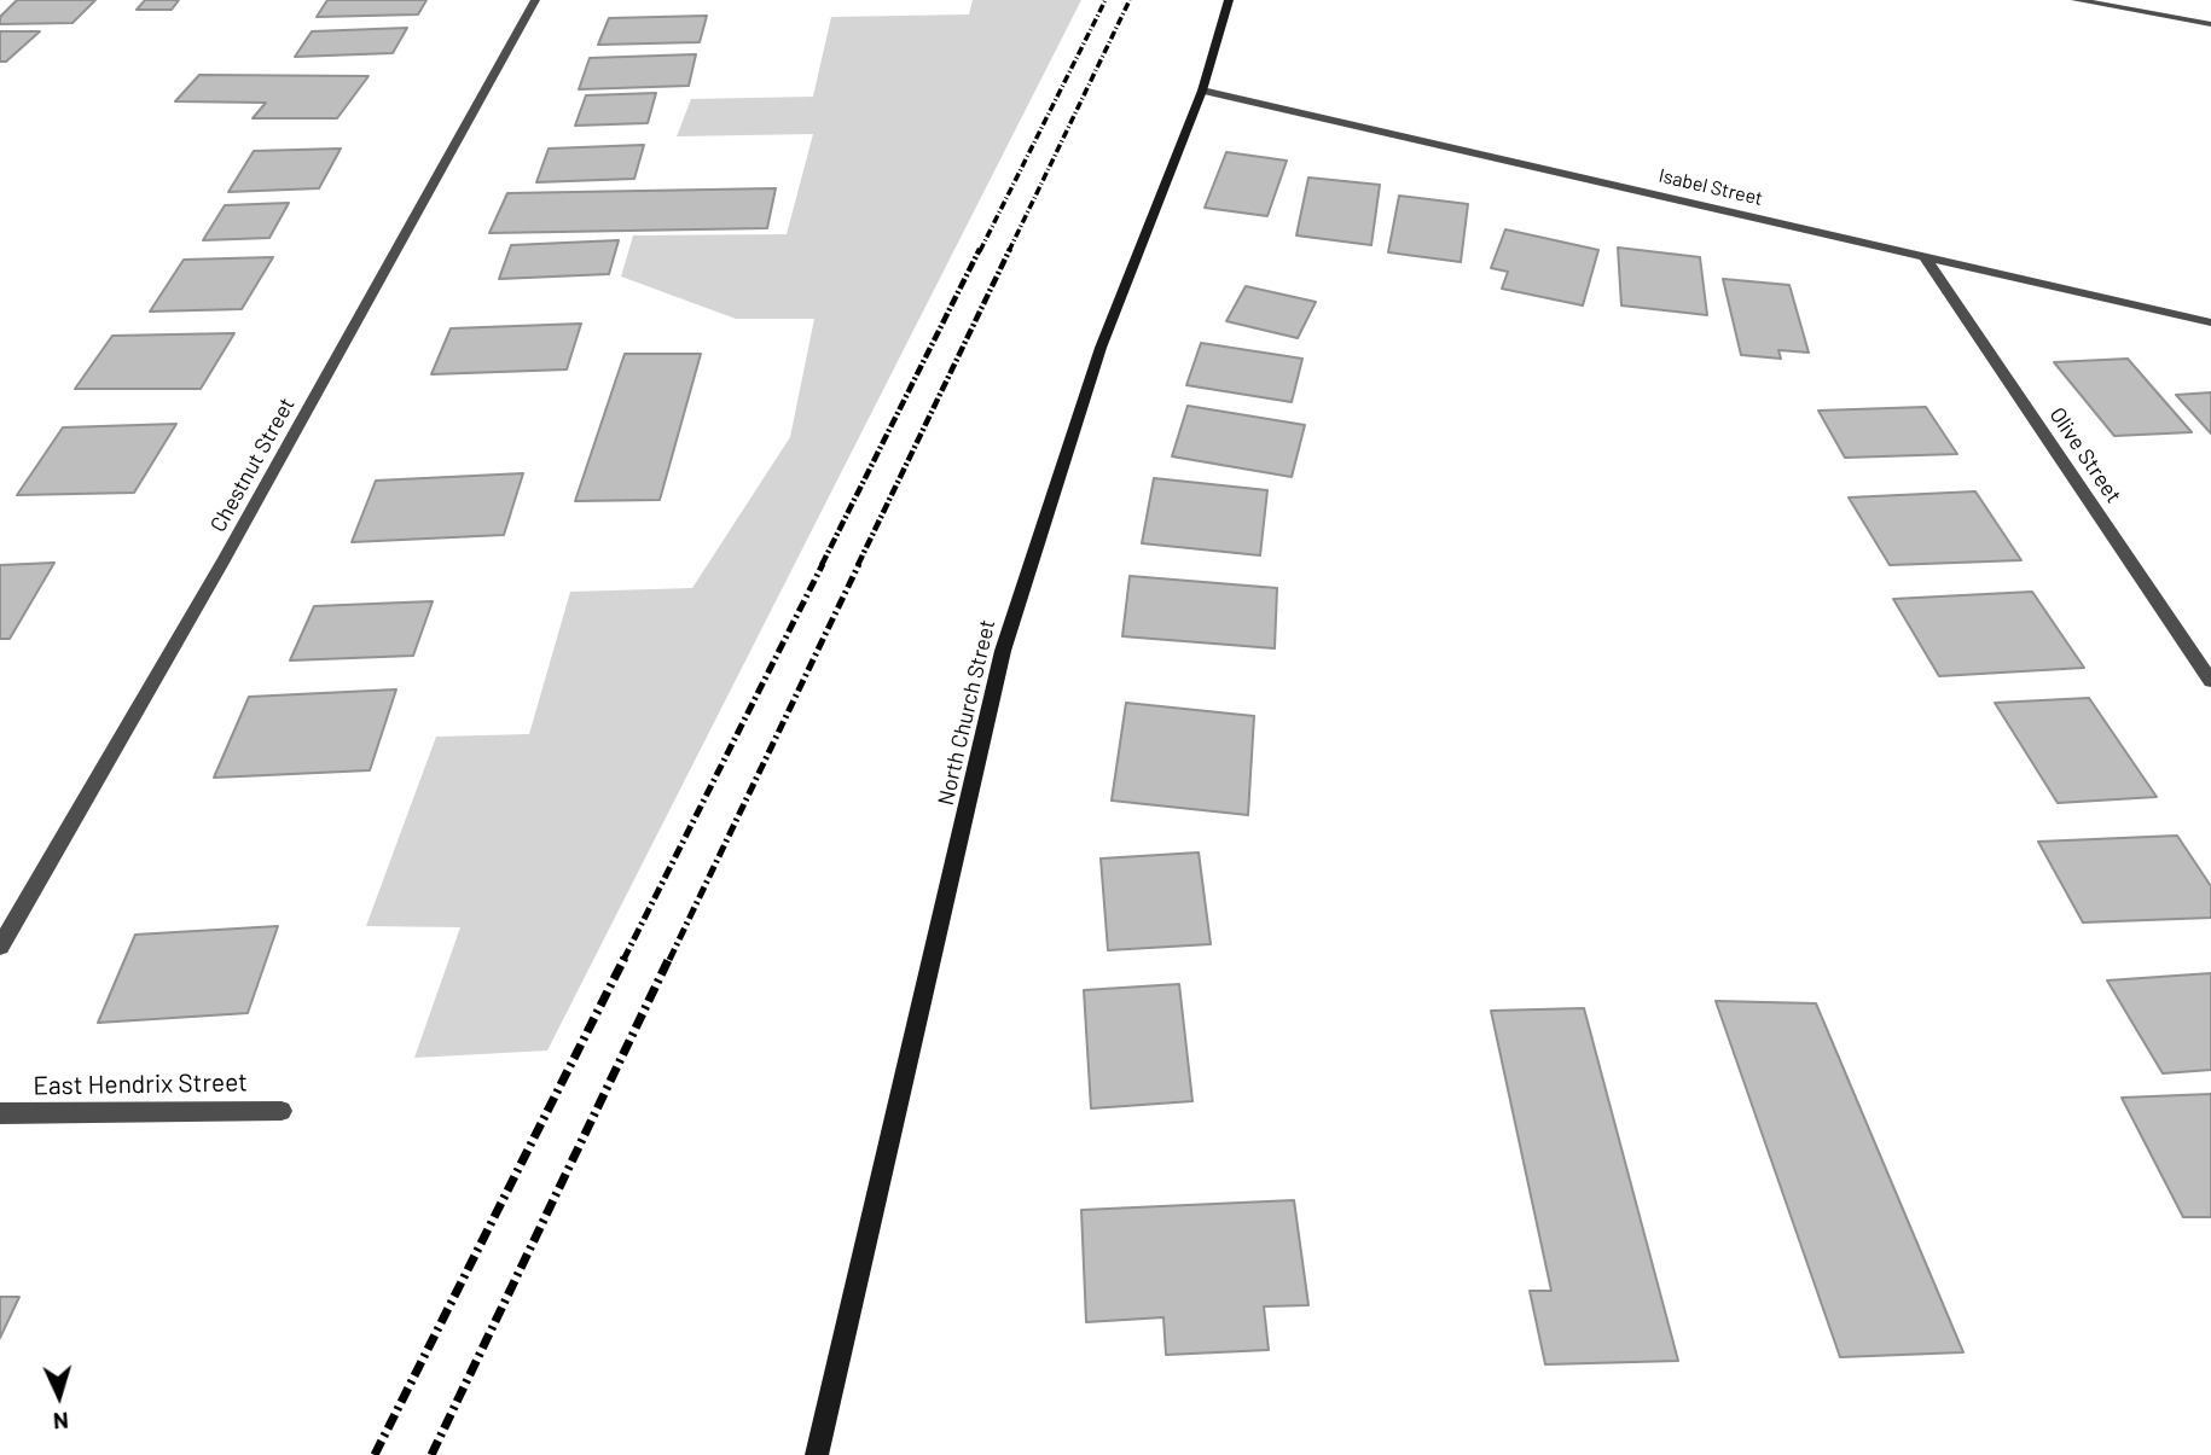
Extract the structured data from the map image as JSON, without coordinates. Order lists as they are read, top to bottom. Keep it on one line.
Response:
{"streets":{"street":["Isabel Street","Olive Street","Chestnut Street","North Church Street","East Hendrix Street"]},"crossings":[["Isabel Street","Olive Street"],["Isabel Street","North Church Street"]],"north":"bottom"}
